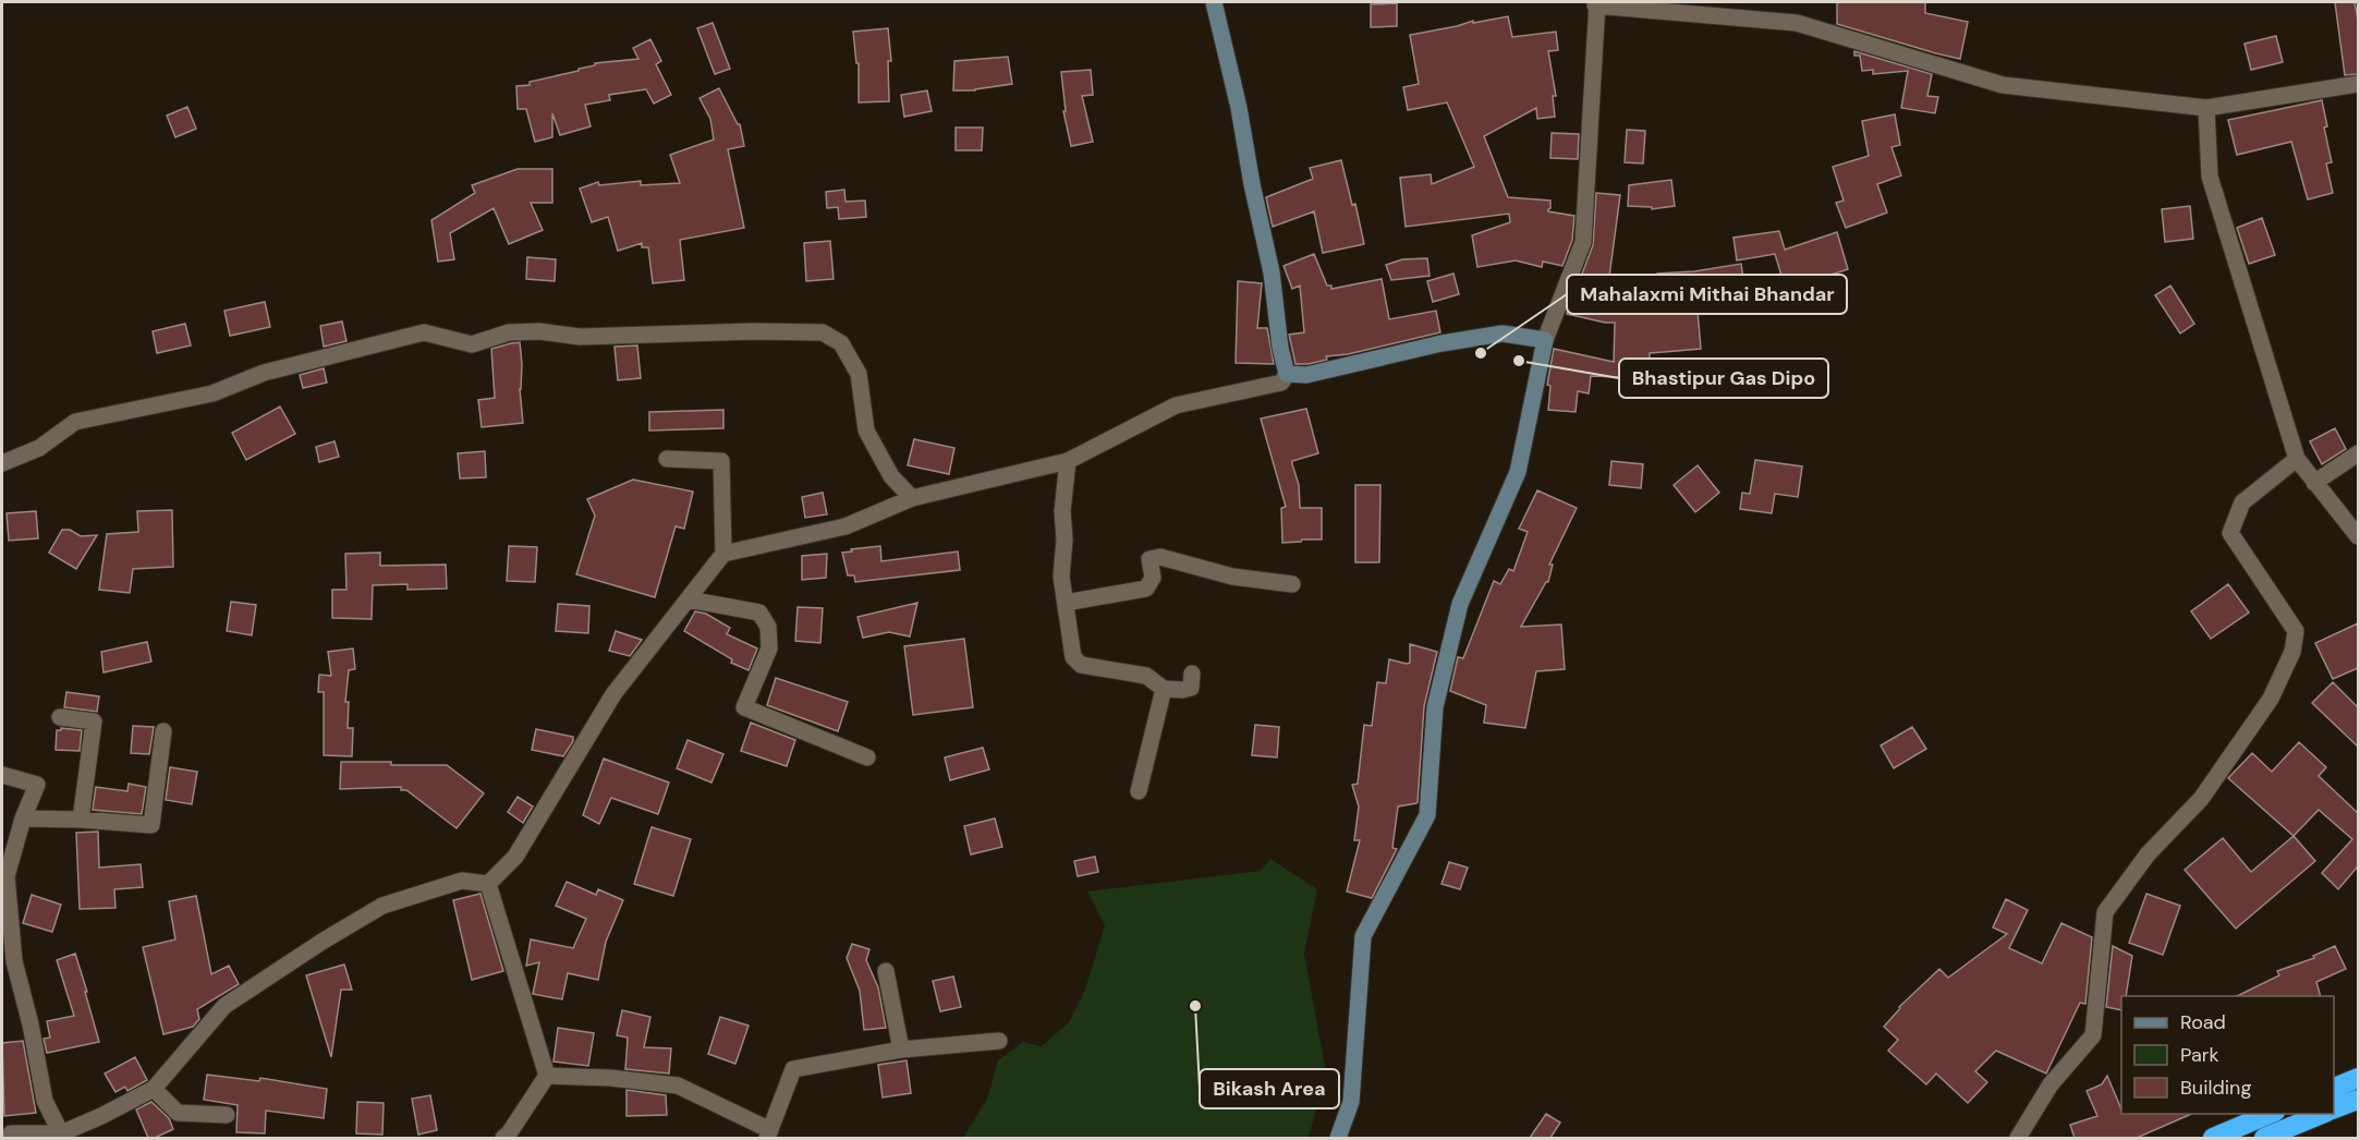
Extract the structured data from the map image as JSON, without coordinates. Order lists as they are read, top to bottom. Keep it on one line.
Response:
{"places":["Mahalaxmi Mithai Bhandar","Bhastipur Gas Dipo","Bikash Area"],"legend":["Road","Park","Building"]}
